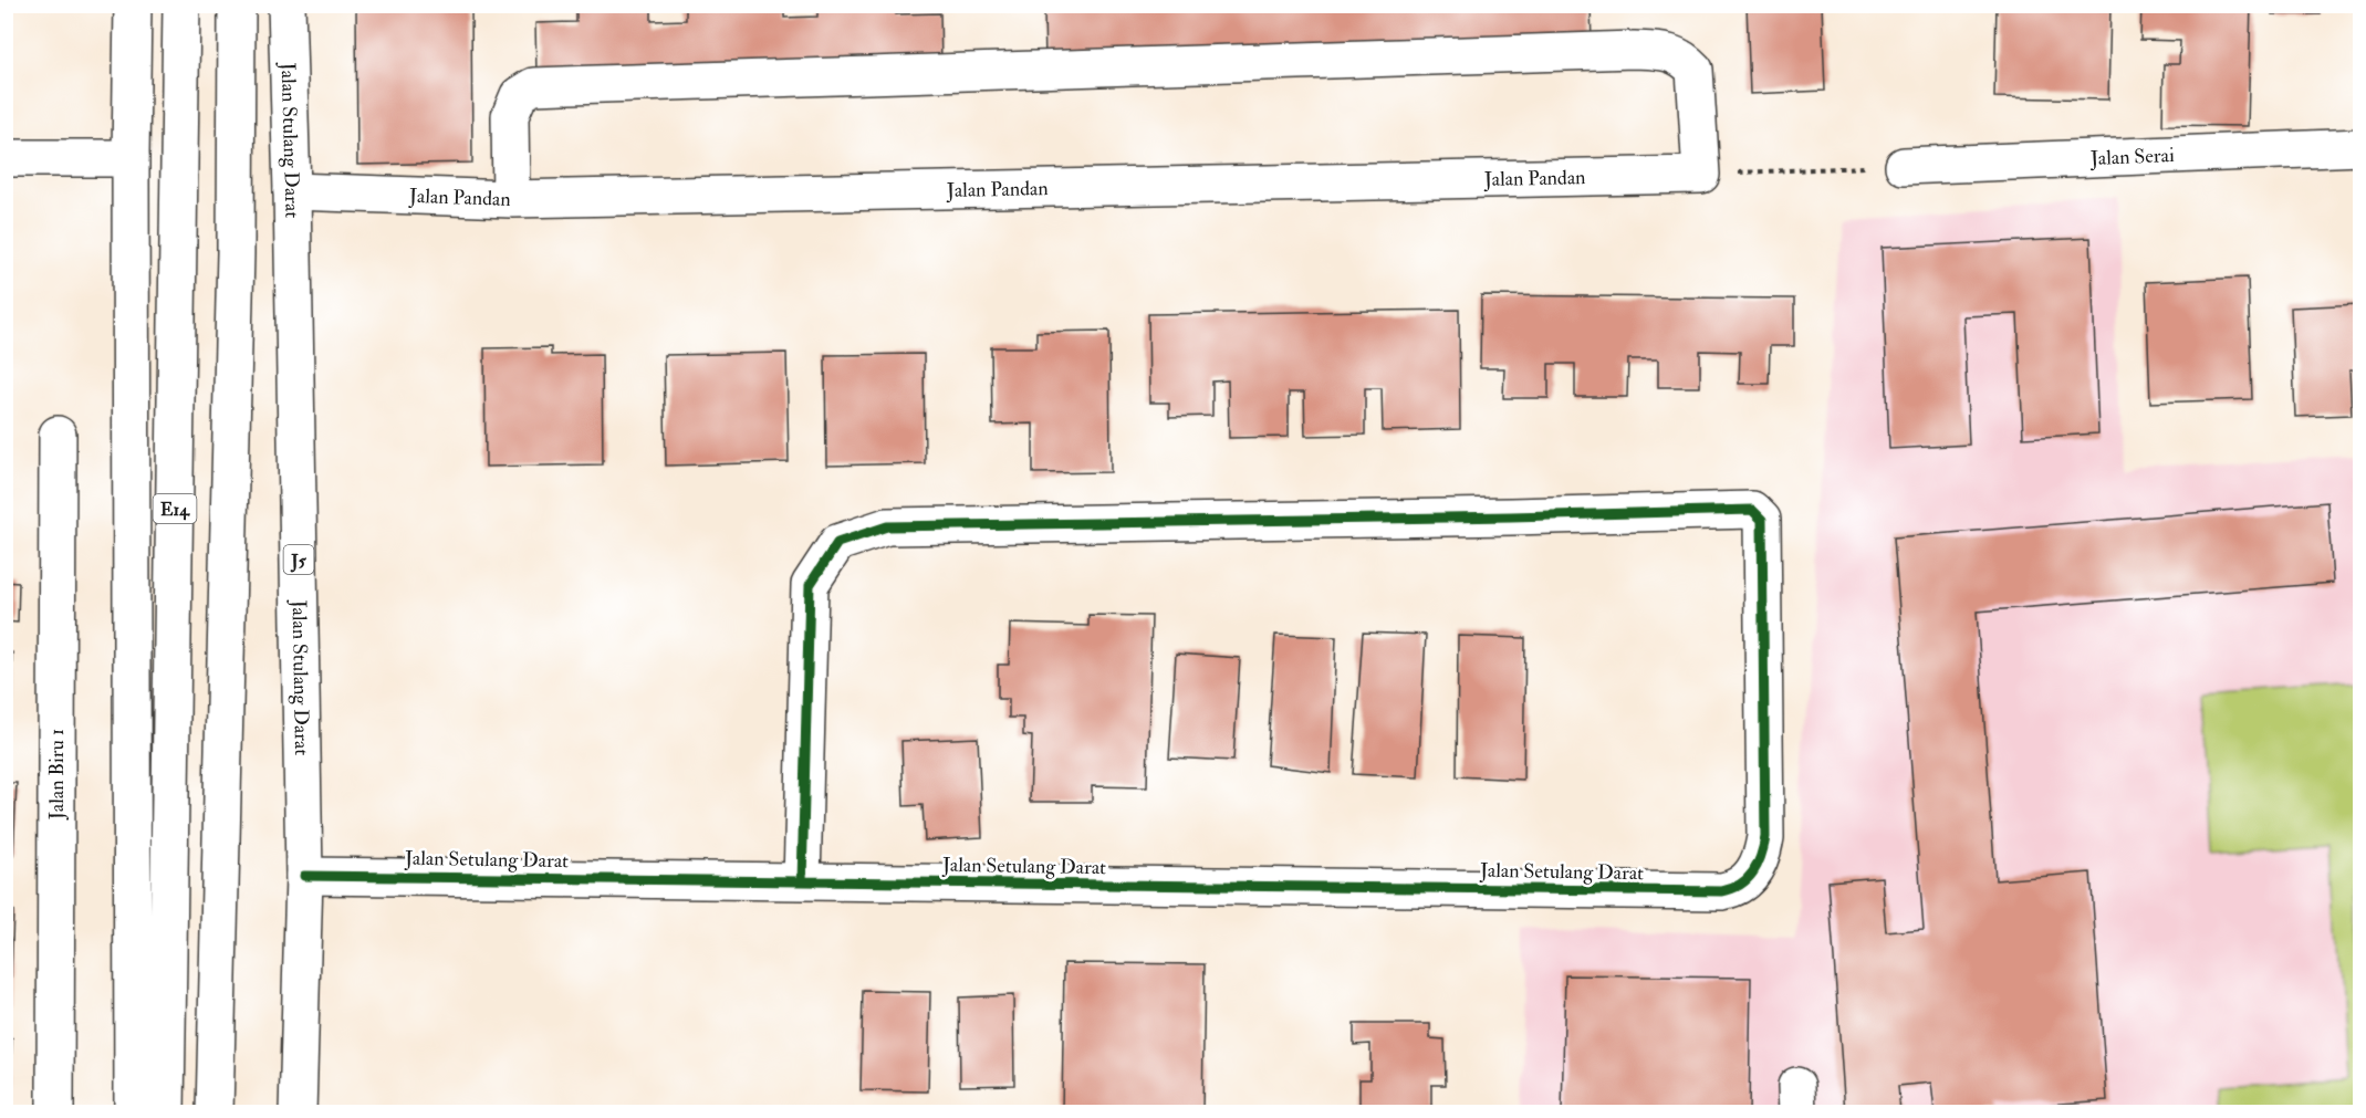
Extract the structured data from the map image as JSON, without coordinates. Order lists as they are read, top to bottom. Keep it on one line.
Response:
{"streets":{"main road":["Jalan Stulang Darat","Jalan Serai","Jalan Pandan","E14","J5","Jalan Biru 1","Jalan Setulang Darat"]},"crossings":[["Jalan Stulang Darat","Jalan Pandan"],["Jalan Stulang Darat","Jalan Setulang Darat"]]}
